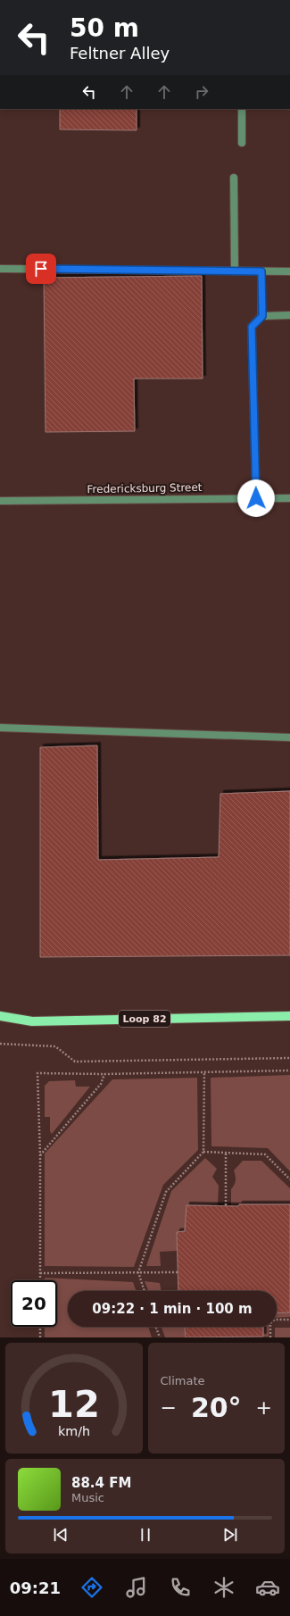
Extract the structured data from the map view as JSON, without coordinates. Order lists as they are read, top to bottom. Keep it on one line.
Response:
{"streets":{"main road":["Loop 82"],"street":["Fredericksburg Street"]},"page":{"turn":["50 m","Feltner Alley"],"limit":"20","trip":"09:22 · 1 min · 100 m","tile":"Climate","heat":["−","20°","+"],"song":["88.4 FM","Music"],"tabs":"09:21","gauge":["12","km/h"]}}
